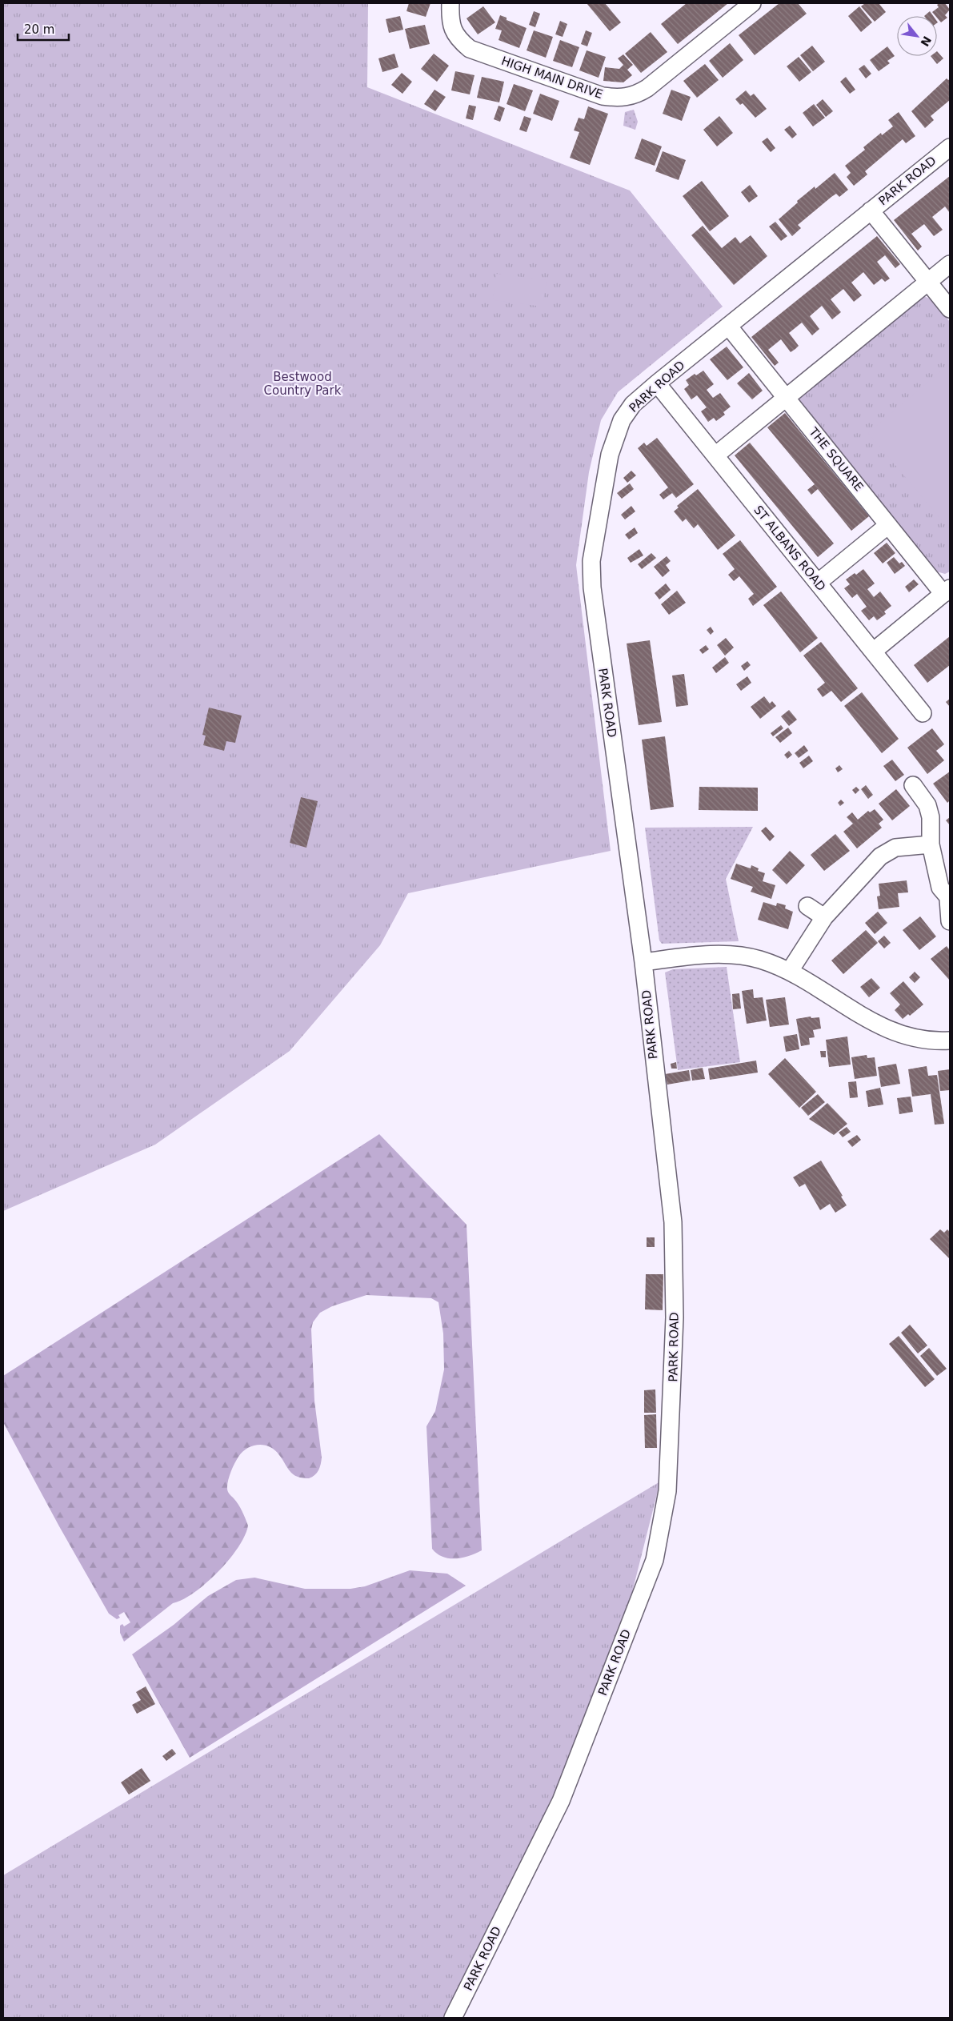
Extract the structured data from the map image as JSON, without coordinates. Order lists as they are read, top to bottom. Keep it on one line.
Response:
{"streets":{"street":["HIGH MAIN DRIVE","PARK ROAD","THE SQUARE","ST ALBANS ROAD"]},"crossings":[["PARK ROAD","THE SQUARE"],["PARK ROAD","ST ALBANS ROAD"],["THE SQUARE","ST ALBANS ROAD"]],"parks":["Bestwood Country Park"],"scale_bar":"20 m","north":"bottom right"}
